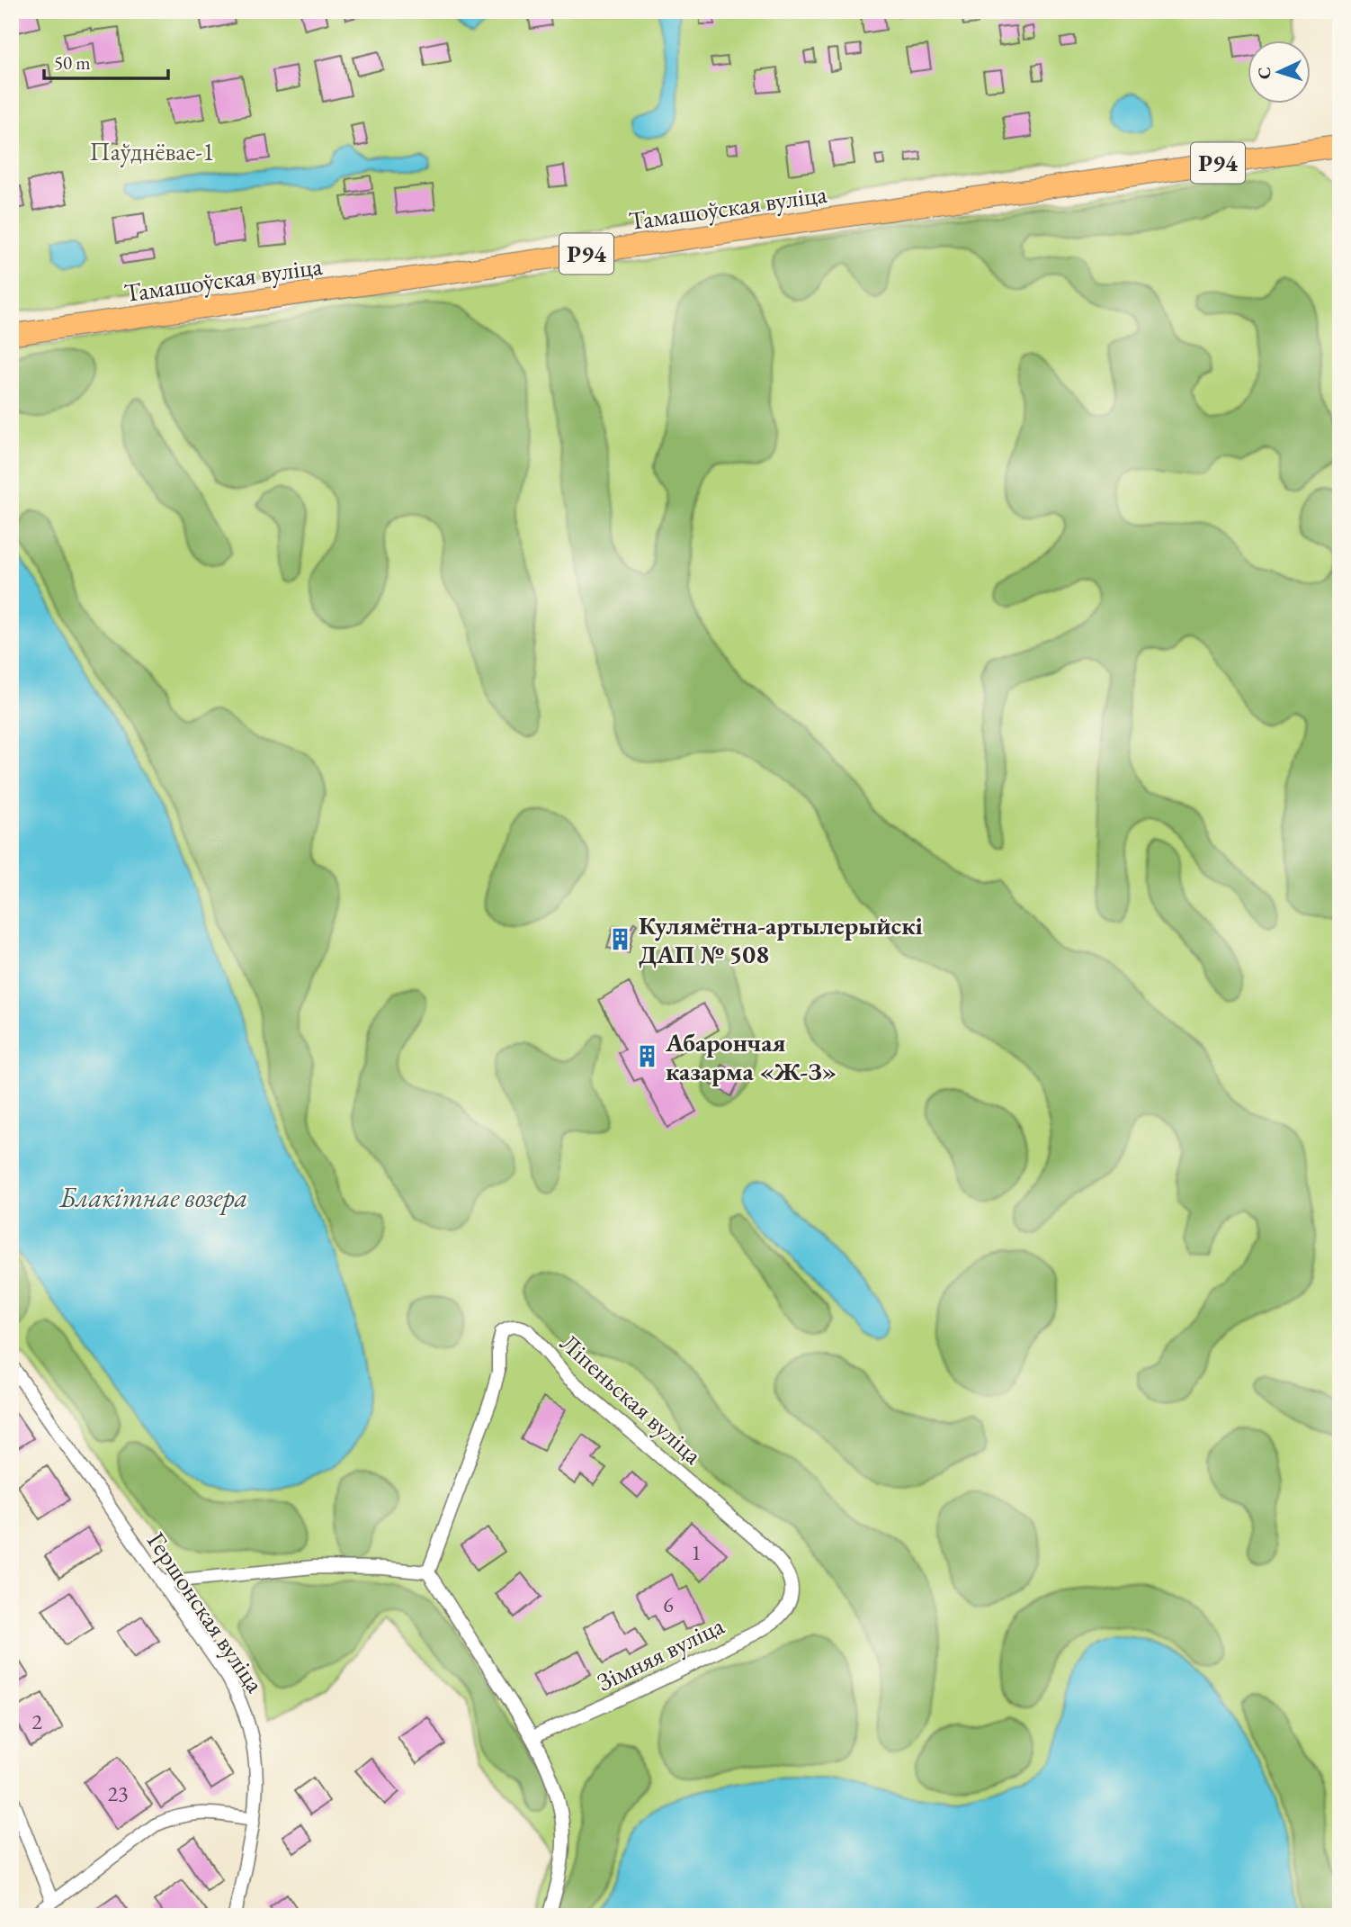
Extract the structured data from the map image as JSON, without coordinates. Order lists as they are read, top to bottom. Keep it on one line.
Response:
{"streets":{"main road":["Р94","Тамашоўская вуліца"],"street":["Ліпеньская вуліца","Гершонская вуліца","Зімняя вуліца"]},"crossings":[["Ліпеньская вуліца","Зімняя вуліца"]],"water":["Блакітнае возера"],"parks":["Паўднёвае-1"],"places":{"building":["Кулямётна-артылерыйскі ДАП № 508","Абарончая казарма «Ж-З»"]},"house_numbers":["1","6","2","23"],"scale_bar":"50 m","north":"left"}
